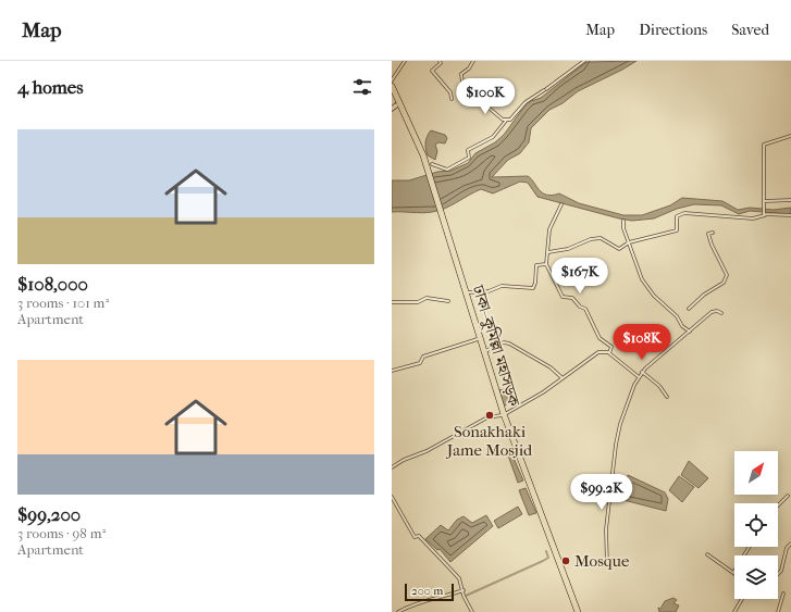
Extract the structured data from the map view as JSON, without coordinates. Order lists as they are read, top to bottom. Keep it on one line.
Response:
{"streets":{"highway":["ঢাকা–কুমিল্লা মহাসড়ক"]},"places":["Sonakhaki Jame Mosjid","Mosque"],"scale_bar":"200 m","north":"top right","page":{"header":"Map","nav":["Map","Directions","Saved"],"heading":"4 homes","price":["$100K","$167K","$108K","$99.2K"],"list":[{"name":"$108,000","note":"3 rooms · 101 m² · Apartment"},{"name":"$99,200","note":"3 rooms · 98 m² · Apartment"}],"scale":"200 m"}}
